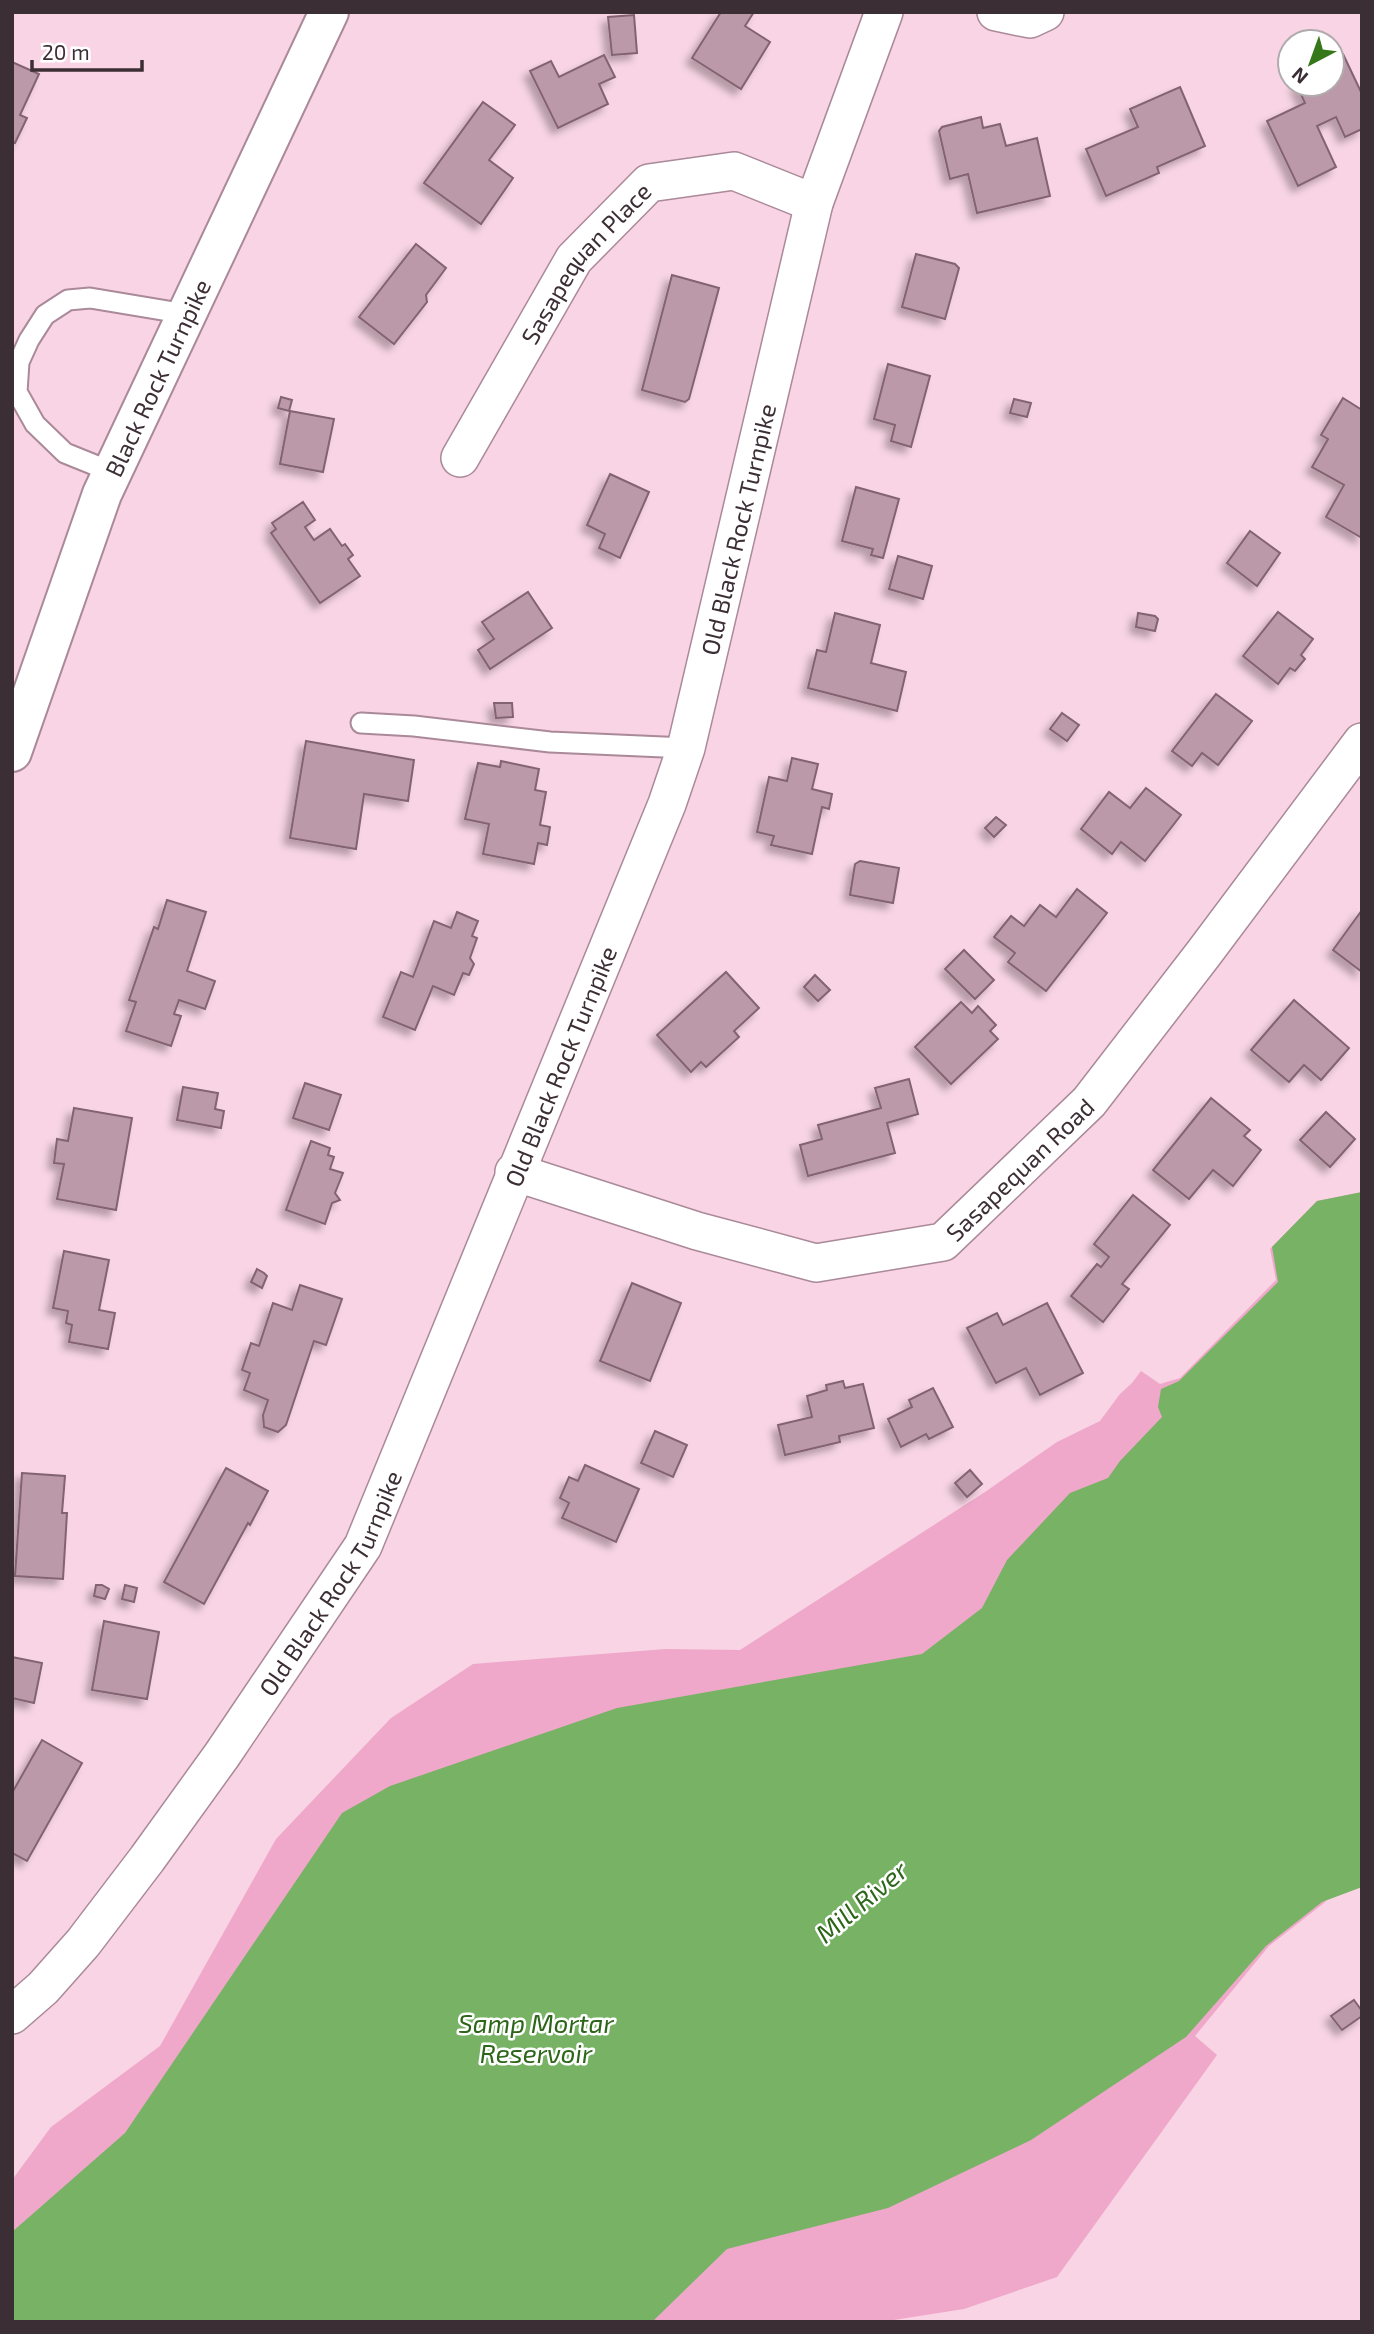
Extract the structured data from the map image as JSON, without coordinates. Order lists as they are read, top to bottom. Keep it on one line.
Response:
{"streets":{"main road":["Black Rock Turnpike"],"street":["Sasapequan Place","Old Black Rock Turnpike","Sasapequan Road"]},"crossings":[["Sasapequan Place","Old Black Rock Turnpike"],["Old Black Rock Turnpike","Sasapequan Road"]],"water":["Mill River","Samp Mortar Reservoir"],"scale_bar":"20 m","north":"bottom left"}
